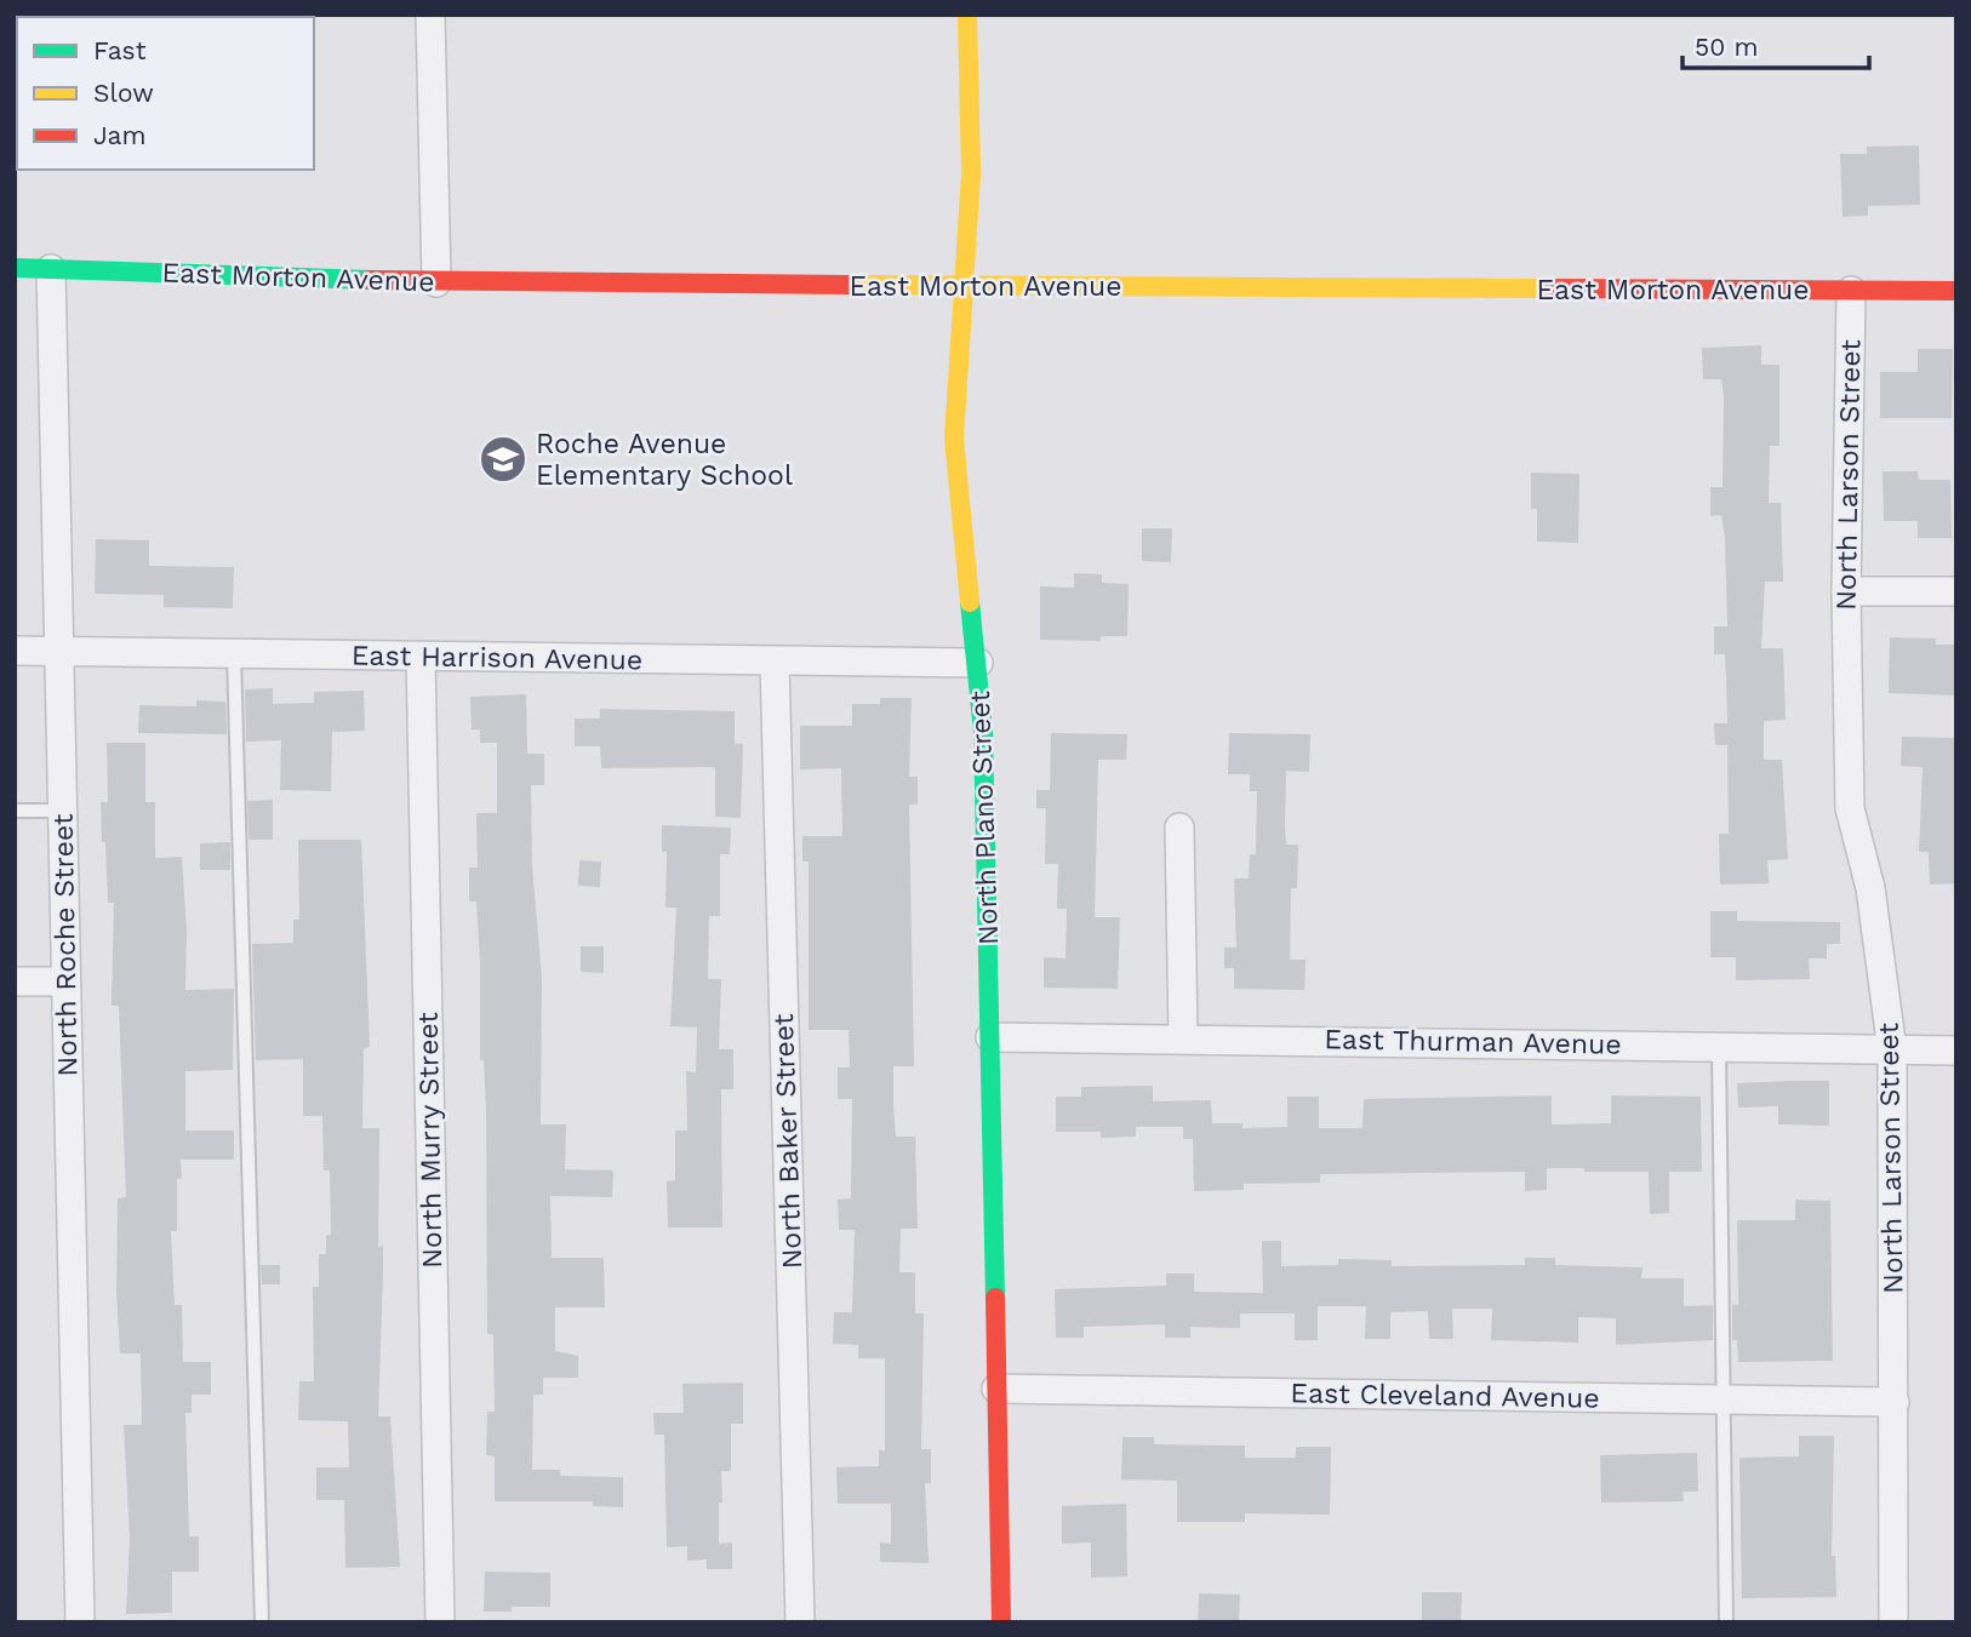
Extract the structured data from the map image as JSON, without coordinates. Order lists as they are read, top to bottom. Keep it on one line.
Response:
{"streets":{"main road":["East Morton Avenue","North Plano Street"],"street":["North Larson Street","East Harrison Avenue","North Roche Street","East Thurman Avenue","North Murry Street","North Baker Street","East Cleveland Avenue"]},"crossings":[["East Morton Avenue","North Larson Street"],["East Morton Avenue","North Plano Street"],["East Morton Avenue","North Roche Street"],["North Larson Street","East Thurman Avenue"],["North Larson Street","East Cleveland Avenue"],["East Harrison Avenue","North Plano Street"],["East Harrison Avenue","North Roche Street"],["East Harrison Avenue","North Murry Street"],["East Harrison Avenue","North Baker Street"],["North Plano Street","East Thurman Avenue"],["North Plano Street","East Cleveland Avenue"]],"places":{"school or university":["Roche Avenue Elementary School"]},"legend":["Fast","Slow","Jam"],"scale_bar":"50 m"}
